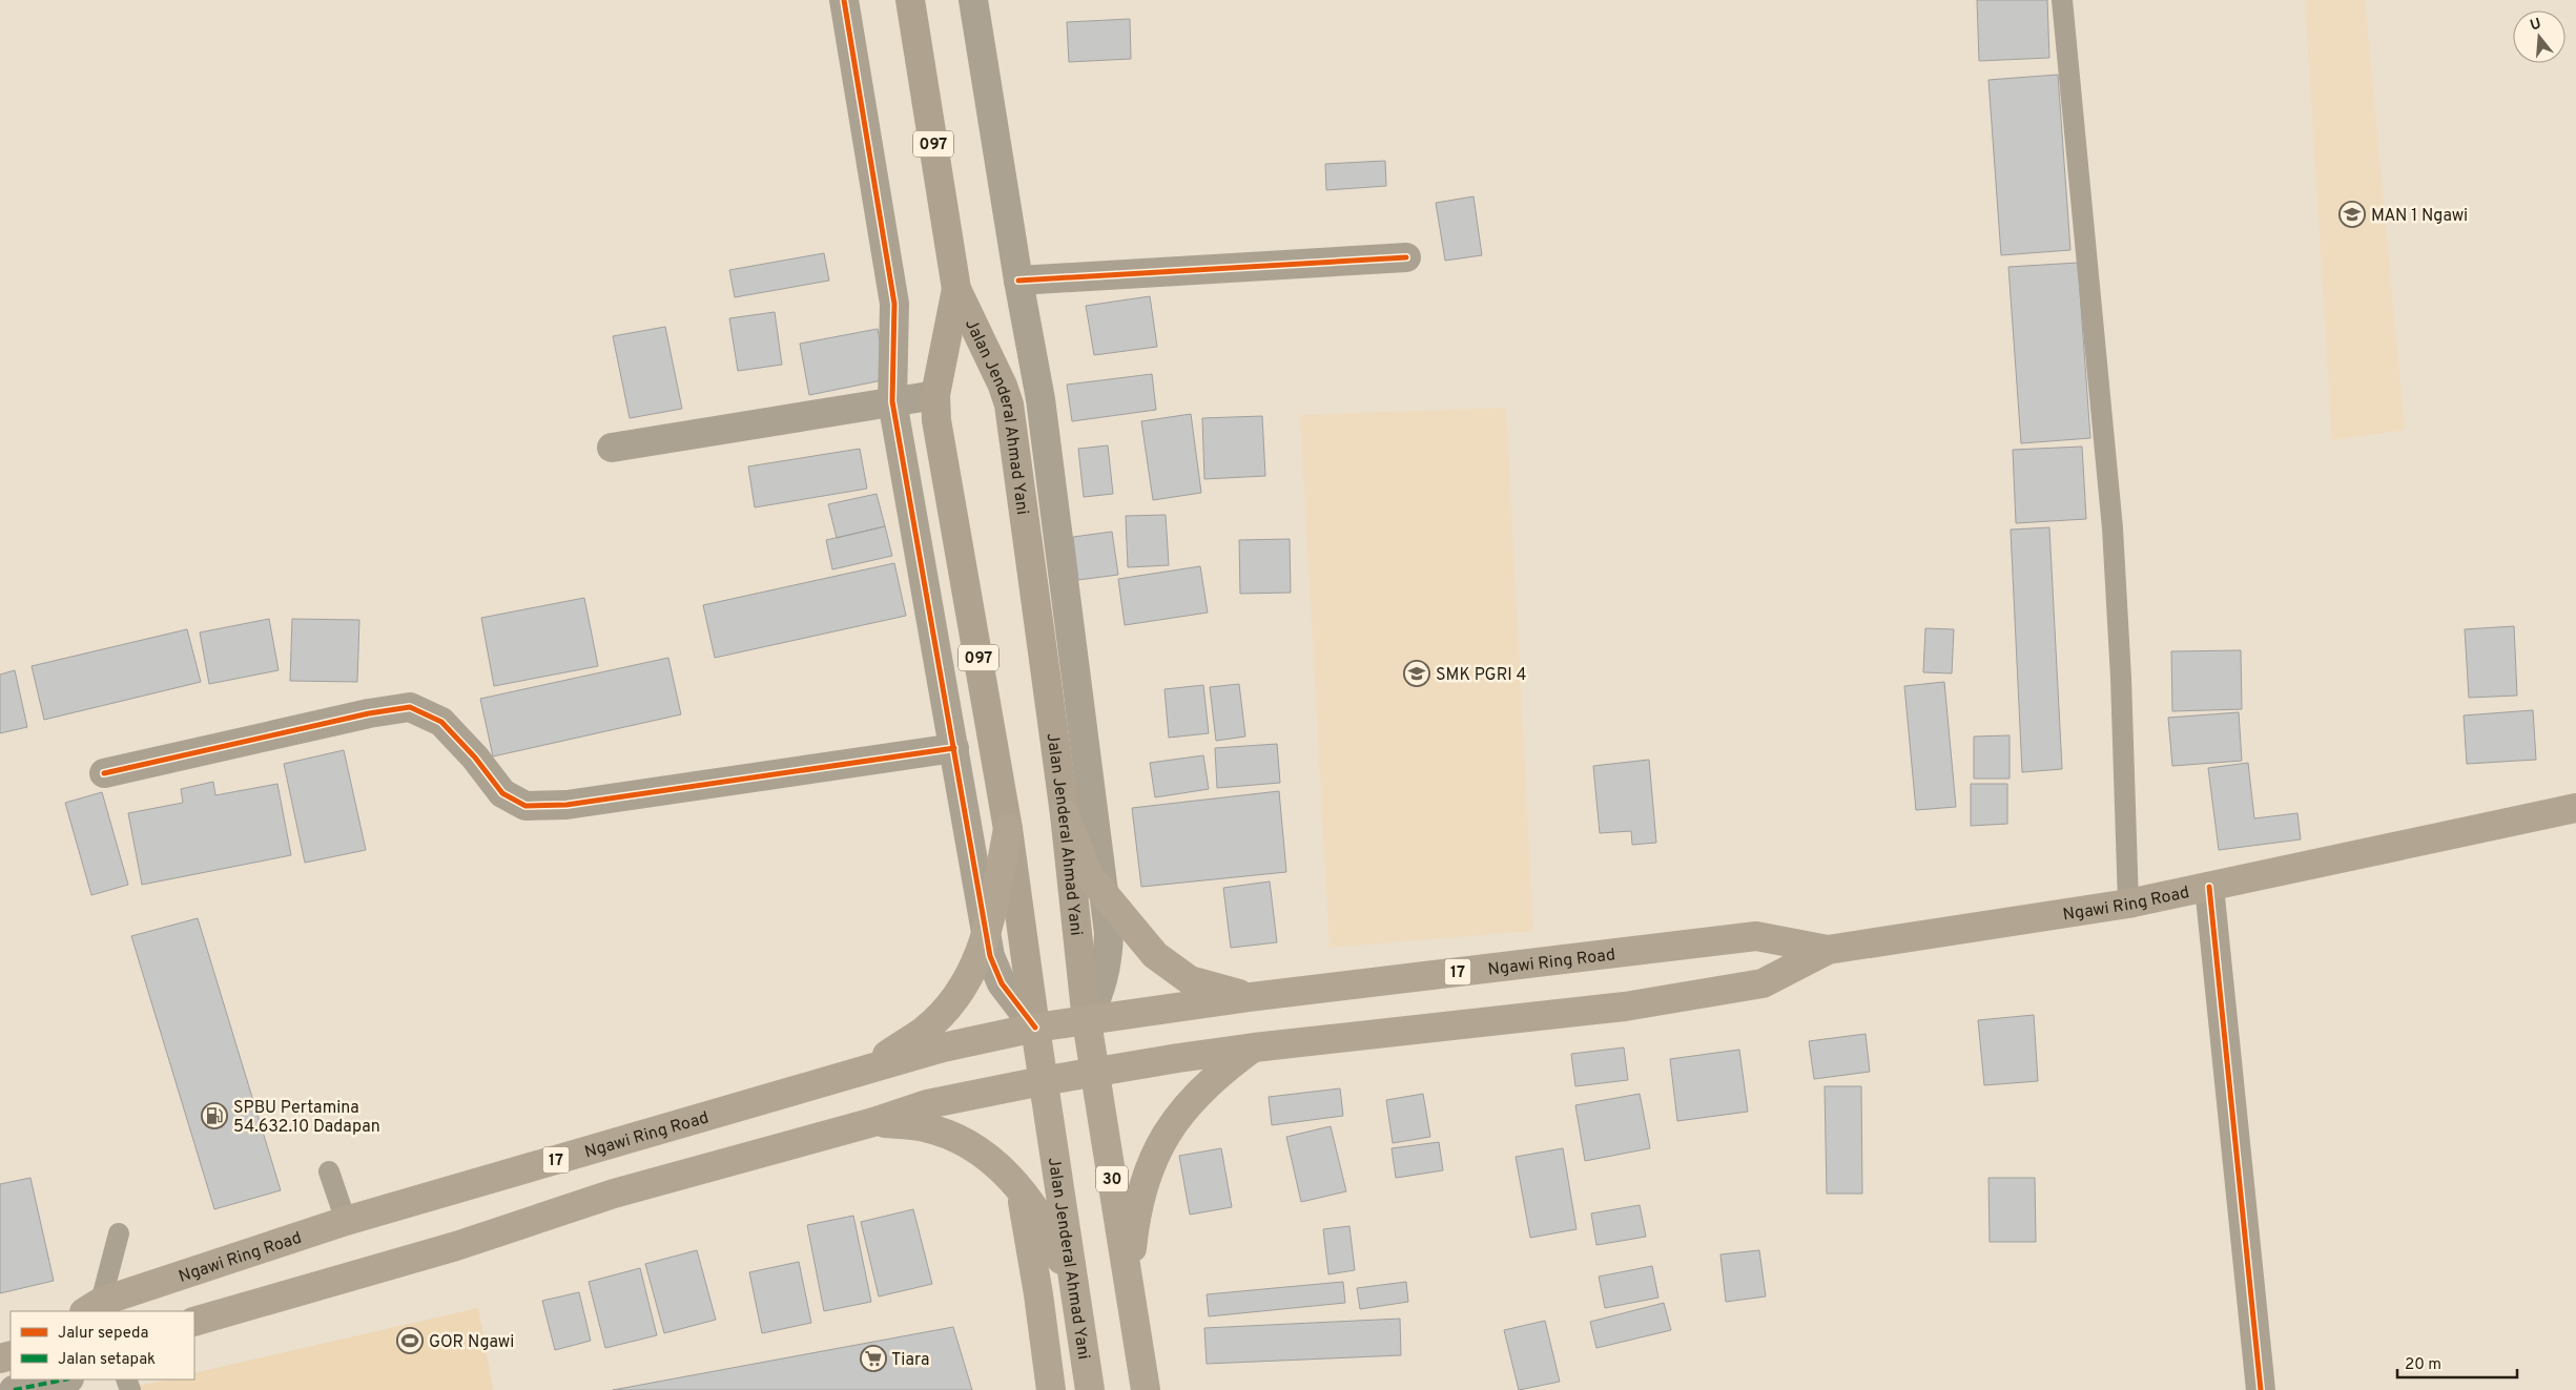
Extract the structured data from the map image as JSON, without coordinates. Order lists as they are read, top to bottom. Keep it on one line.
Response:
{"streets":{"highway":["Jalan Jenderal Ahmad Yani","Ngawi Ring Road","17","30"],"main road":["097"]},"crossings":[["Jalan Jenderal Ahmad Yani","Ngawi Ring Road"],["Jalan Jenderal Ahmad Yani","17"],["Ngawi Ring Road","17"]],"places":{"school or university":["MAN 1 Ngawi","SMK PGRI 4"],"fuel station":["SPBU Pertamina 54.632.10 Dadapan"],"sports":["GOR Ngawi"],"supermarket":["Tiara"]},"legend":["Jalur sepeda","Jalan setapak"],"scale_bar":"20 m","north":"top"}
